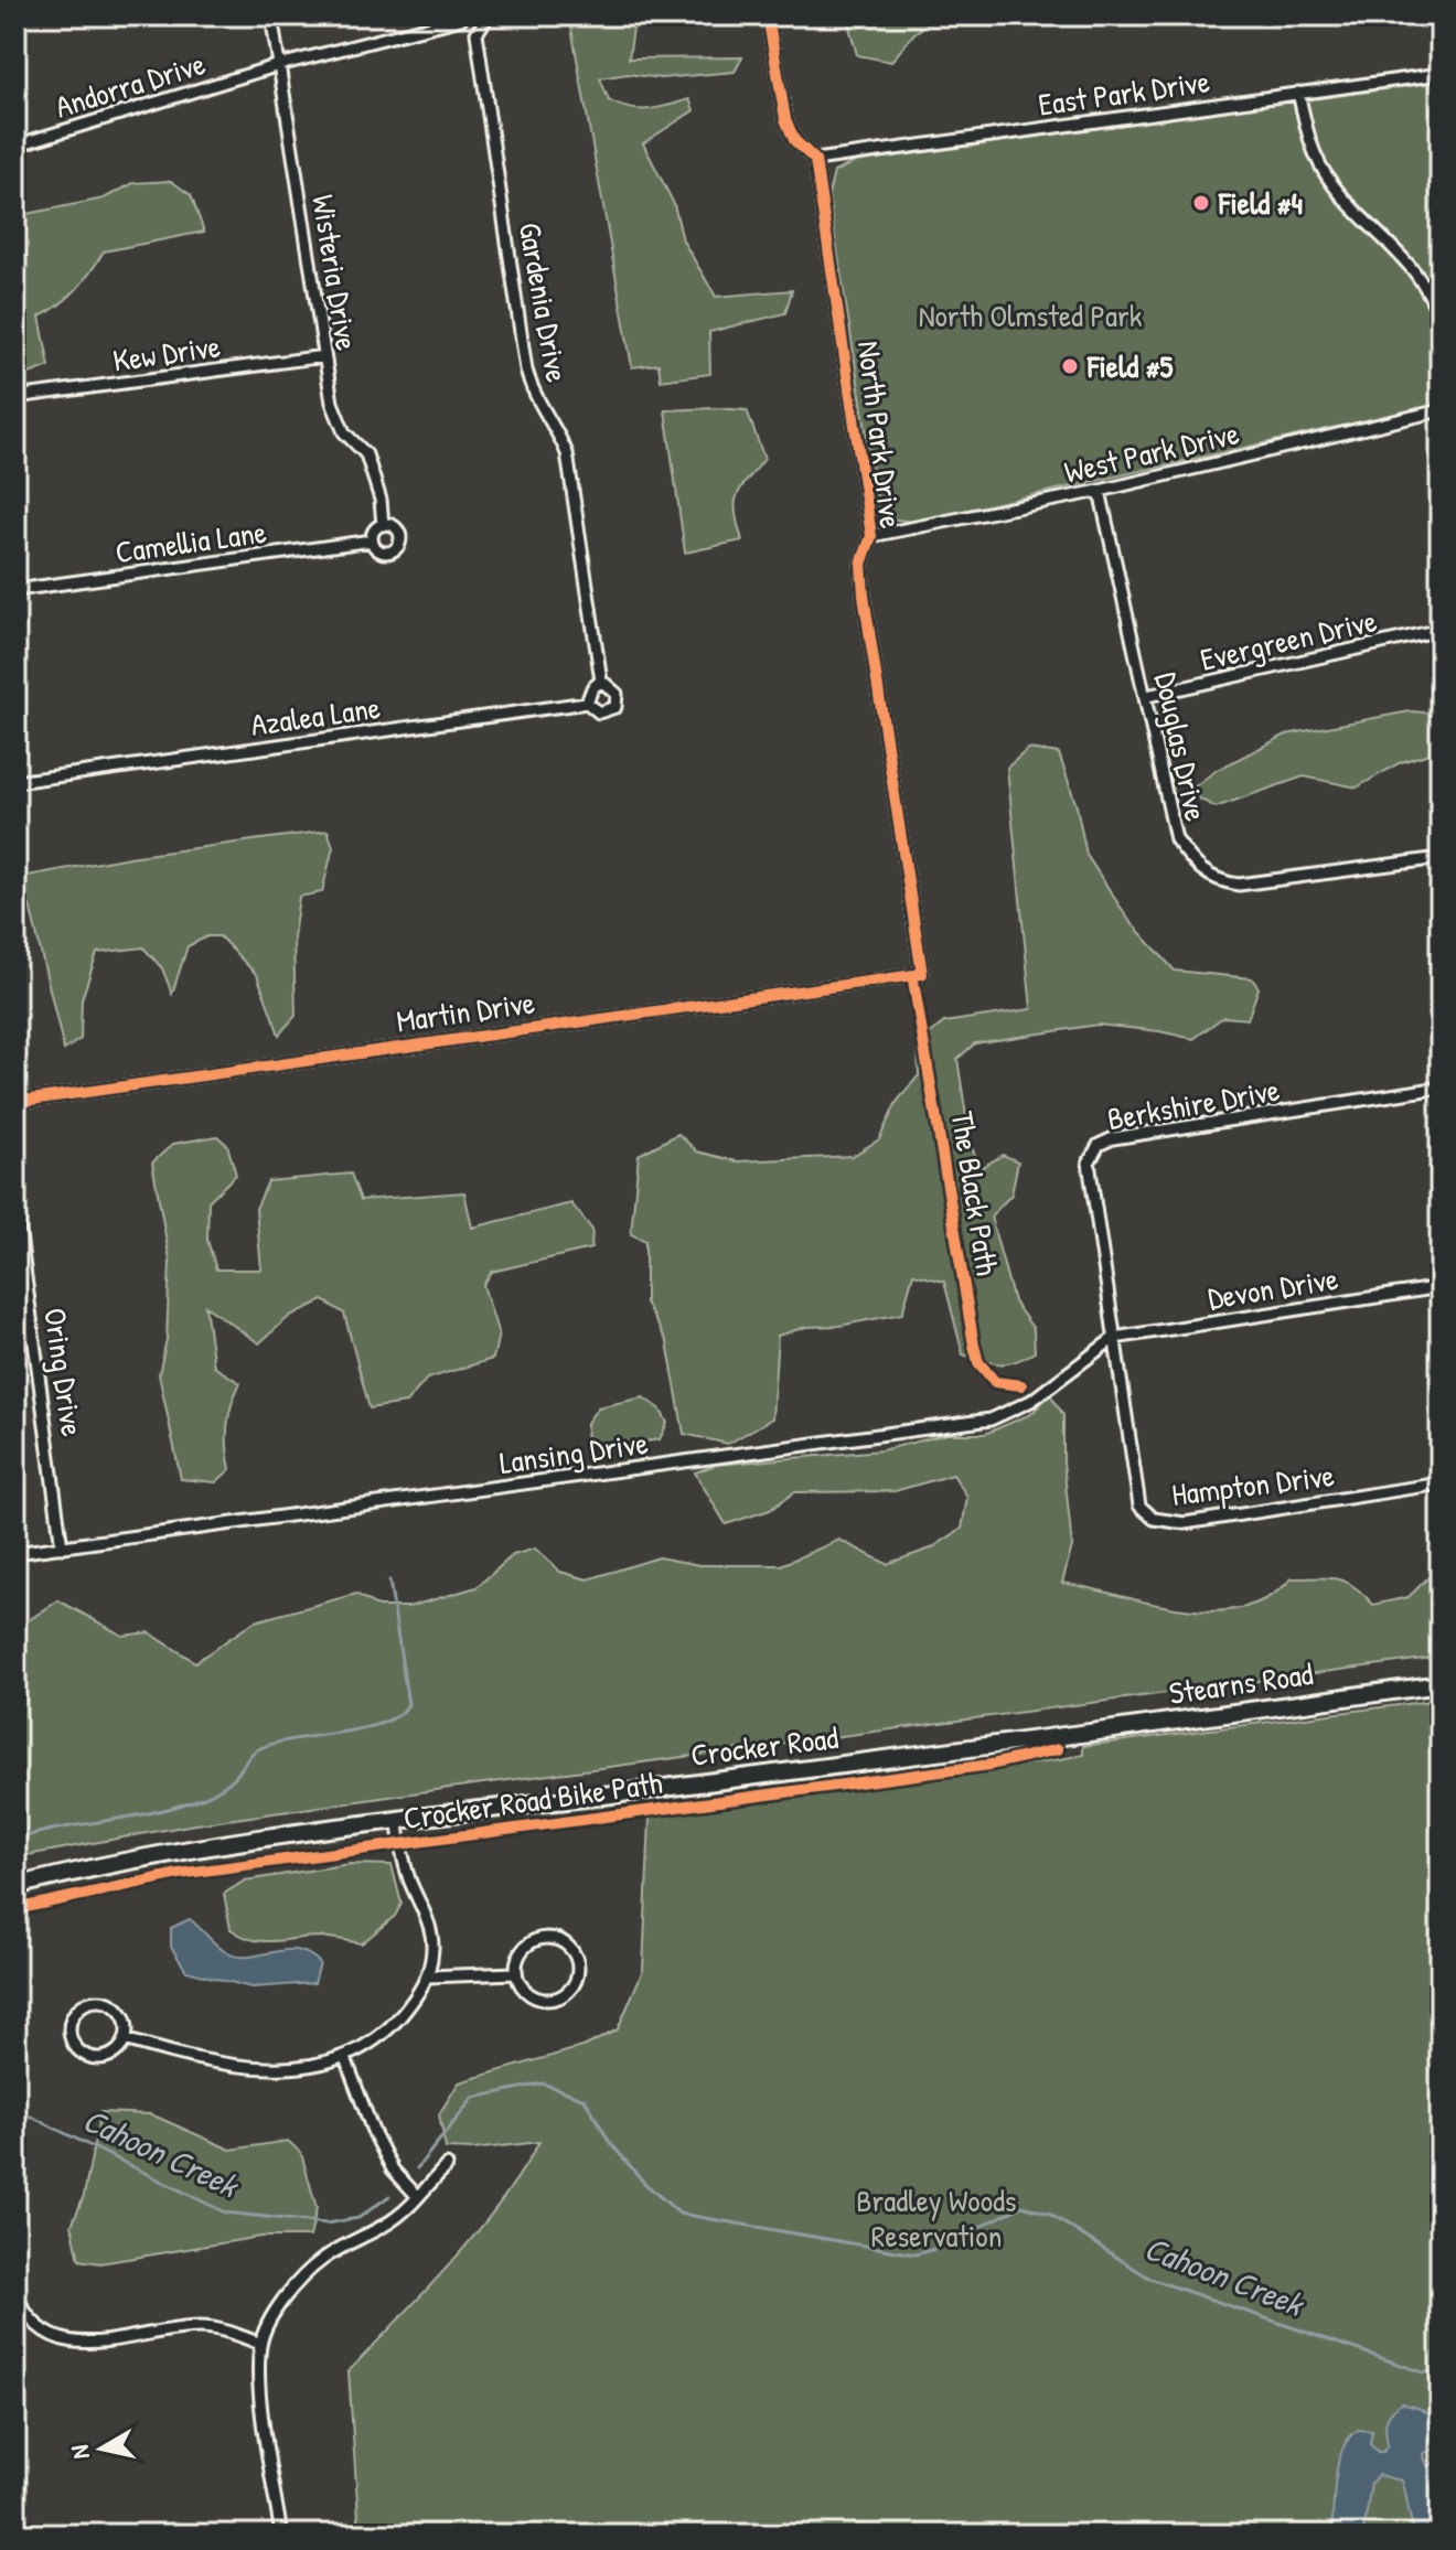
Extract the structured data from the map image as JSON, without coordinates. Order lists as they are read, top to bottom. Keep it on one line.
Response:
{"streets":{"main road":["Stearns Road","Crocker Road"],"street":["Andorra Drive","East Park Drive","Wisteria Drive","Gardenia Drive","Kew Drive","North Park Drive","West Park Drive","Camellia Lane","Evergreen Drive","Azalea Lane","Douglas Drive","Martin Drive","Berkshire Drive","Devon Drive","Oring Drive","Lansing Drive","Hampton Drive"],"cycle path":["The Black Path","Crocker Road Bike Path"]},"crossings":[["Andorra Drive","Wisteria Drive"],["East Park Drive","North Park Drive"],["Wisteria Drive","Kew Drive"],["Wisteria Drive","Camellia Lane"],["Gardenia Drive","Azalea Lane"],["North Park Drive","West Park Drive"],["North Park Drive","Martin Drive"],["West Park Drive","Douglas Drive"],["Evergreen Drive","Douglas Drive"],["Berkshire Drive","Devon Drive"],["Berkshire Drive","Lansing Drive"],["Berkshire Drive","Hampton Drive"],["Devon Drive","Lansing Drive"],["Devon Drive","Hampton Drive"],["Oring Drive","Lansing Drive"],["Lansing Drive","Hampton Drive"],["Stearns Road","Crocker Road"]],"water":["Cahoon Creek"],"parks":["North Olmsted Park","Bradley Woods Reservation"],"places":["Field #4","Field #5"],"north":"left"}
